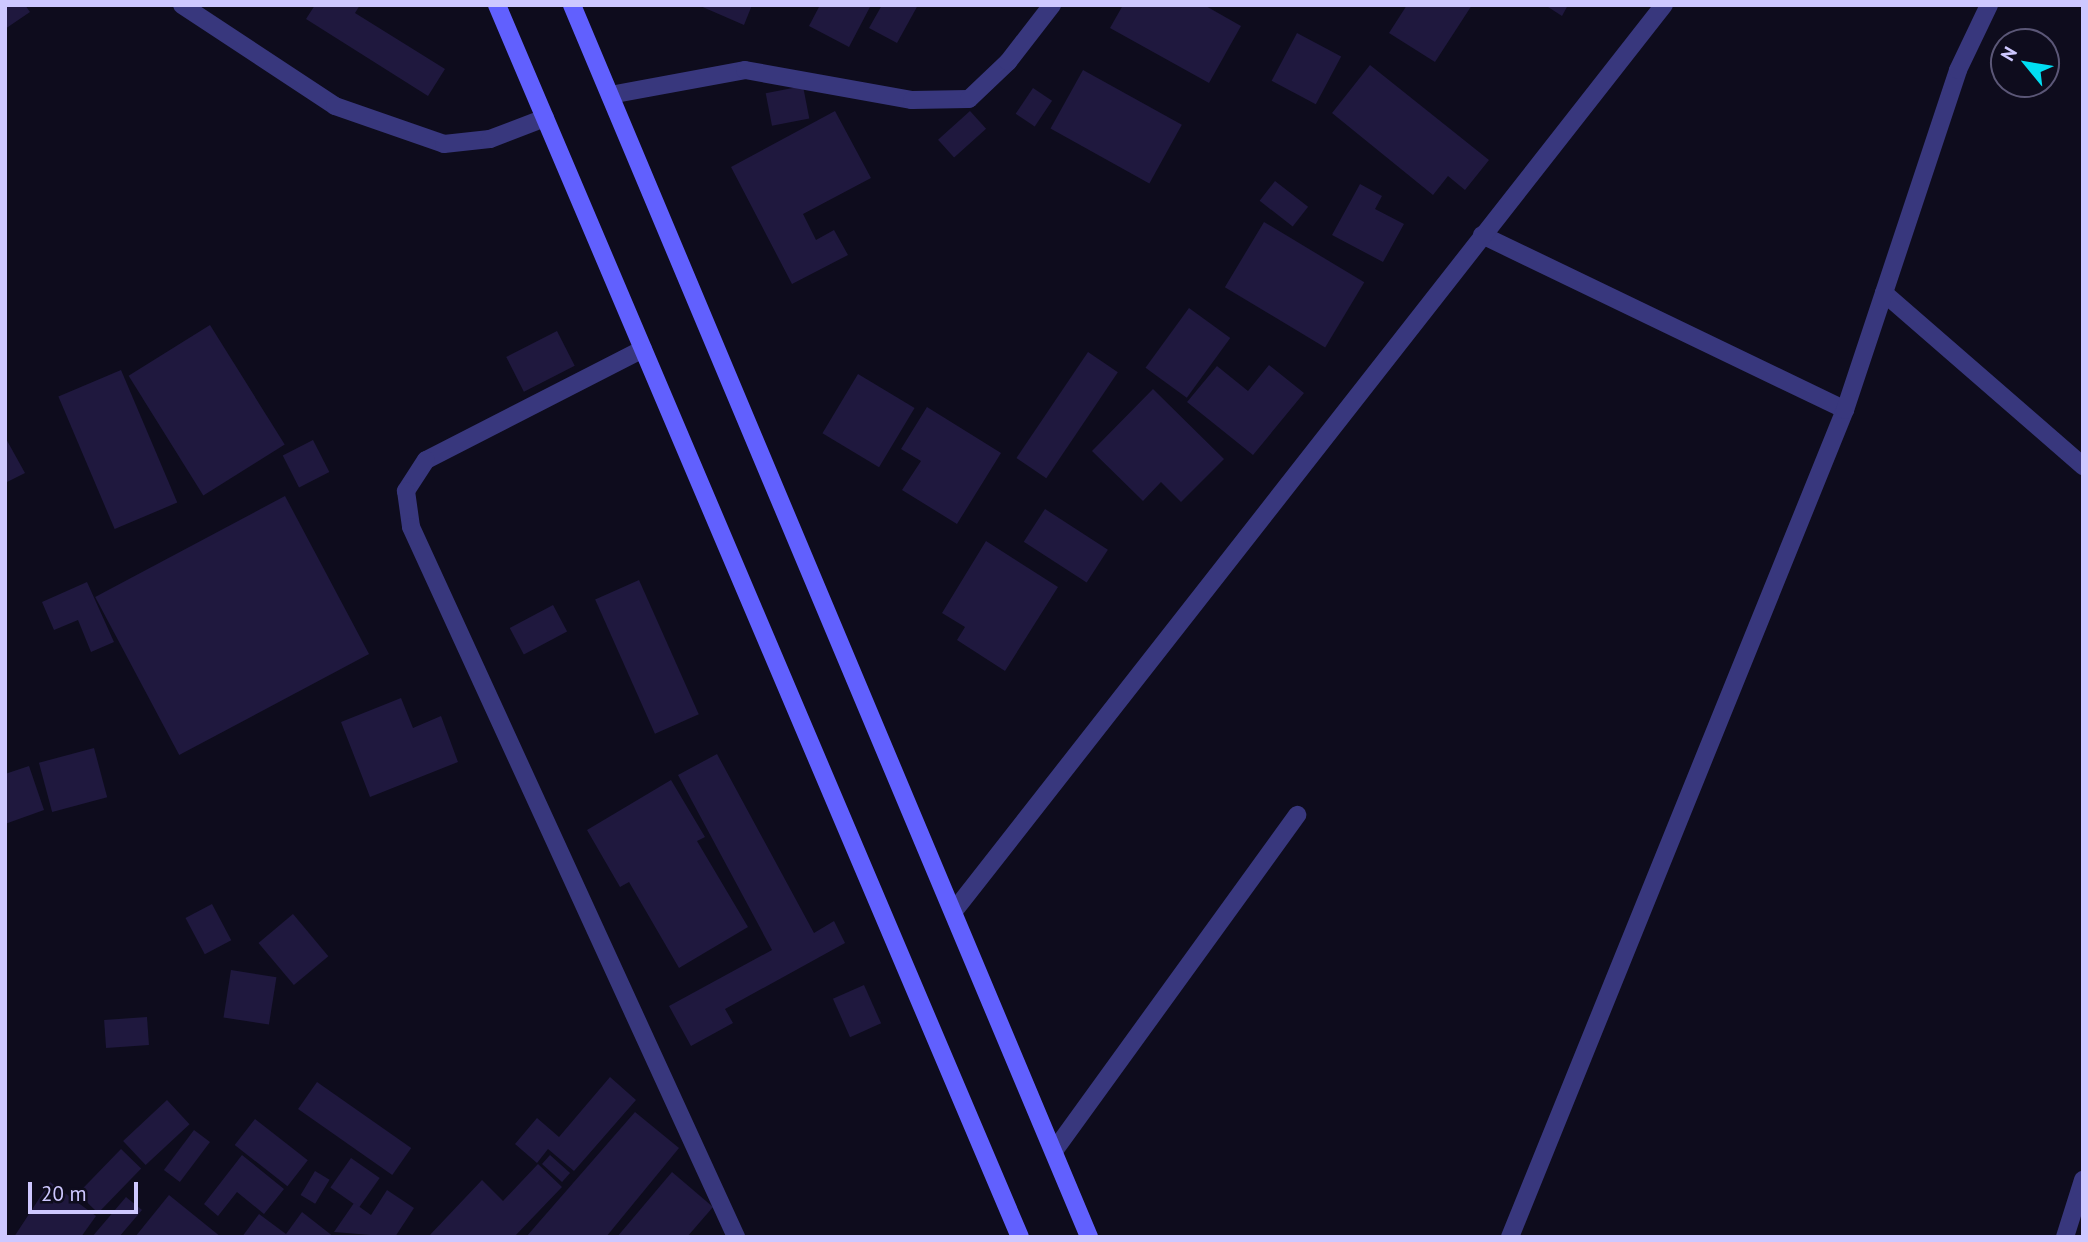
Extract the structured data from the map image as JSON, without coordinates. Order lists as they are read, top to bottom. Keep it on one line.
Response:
{"scale_bar":"20 m","north":"top left"}
